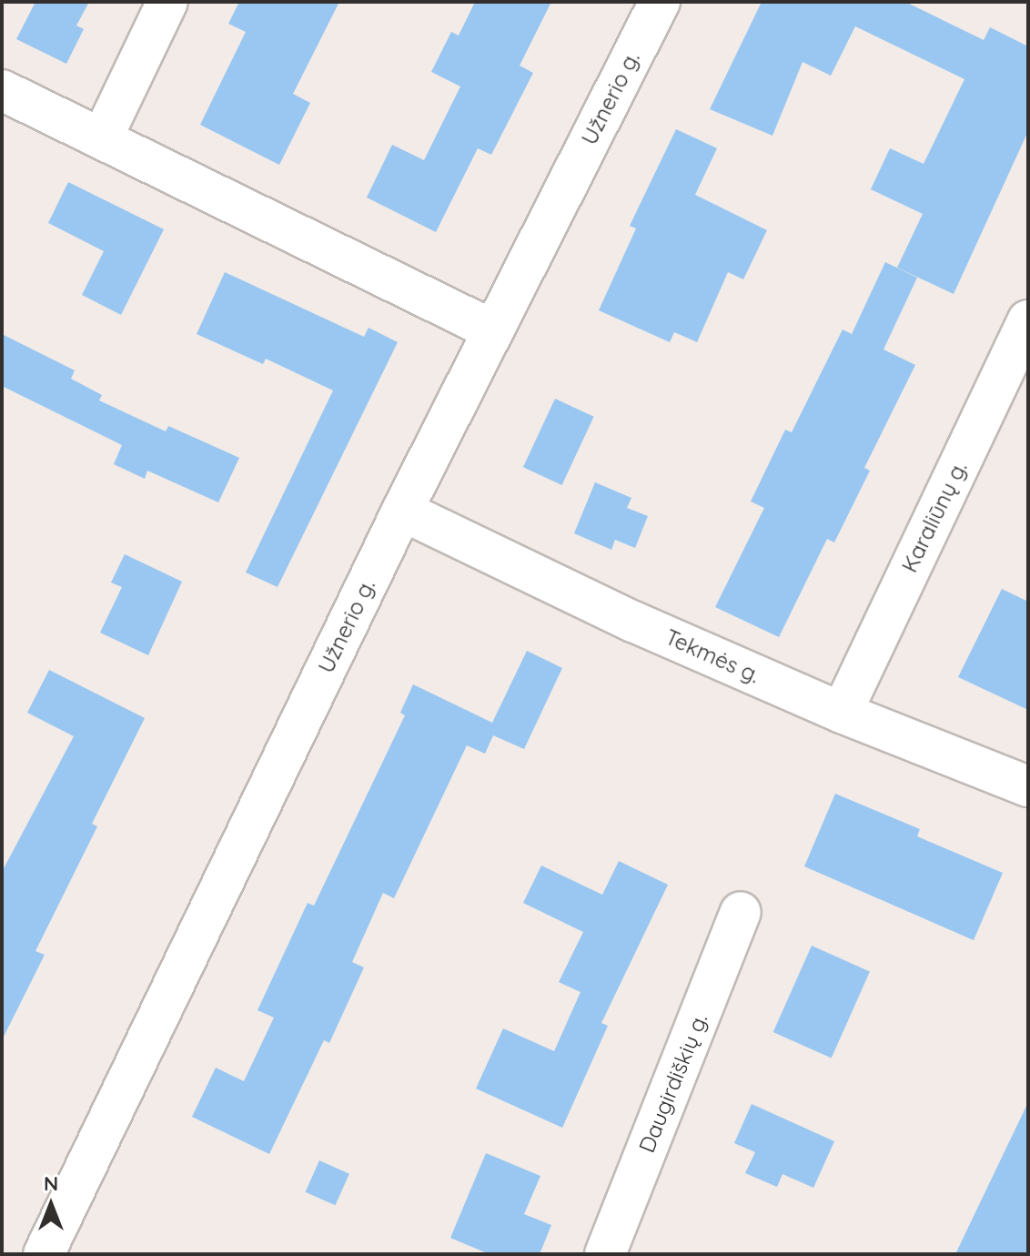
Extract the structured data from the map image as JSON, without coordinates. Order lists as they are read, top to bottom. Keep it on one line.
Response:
{"streets":{"street":["Užnerio g.","Karaliūnų g.","Tekmės g.","Daugirdiškių g."]},"crossings":[["Užnerio g.","Tekmės g."],["Karaliūnų g.","Tekmės g."]],"north":"top"}
